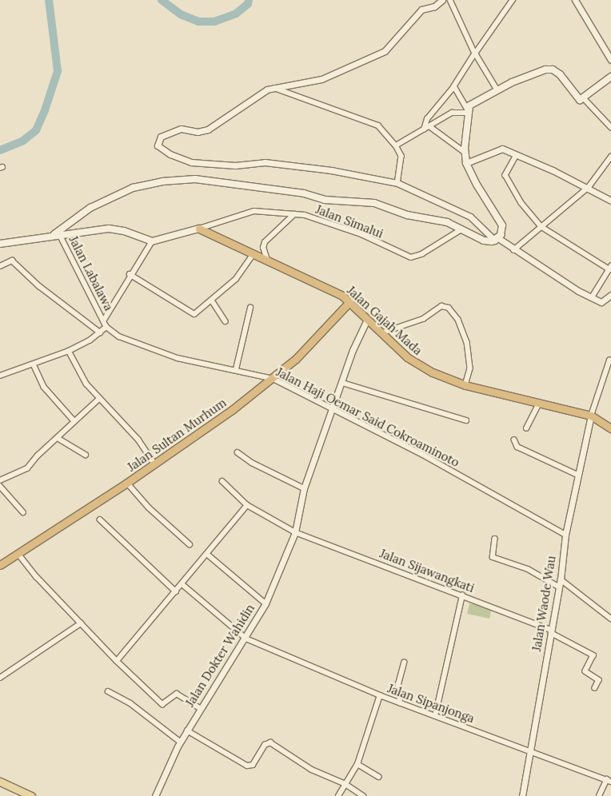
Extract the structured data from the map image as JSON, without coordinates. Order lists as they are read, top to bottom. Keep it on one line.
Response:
{"streets":{"highway":["Jalan Gajah Mada","Jalan Sultan Murhum"],"main road":["Jalan Labalawa"],"street":["Jalan Simalui","Jalan Haji Oemar Said Cokroaminoto","Jalan Sijawangkati","Jalan Waode Wau","Jalan Dokter Wahidin","Jalan Sipanjonga"]},"crossings":[["Jalan Simalui","Jalan Gajah Mada"],["Jalan Labalawa","Jalan Haji Oemar Said Cokroaminoto"],["Jalan Gajah Mada","Jalan Sultan Murhum"],["Jalan Gajah Mada","Jalan Waode Wau"],["Jalan Gajah Mada","Jalan Dokter Wahidin"],["Jalan Haji Oemar Said Cokroaminoto","Jalan Sultan Murhum"],["Jalan Haji Oemar Said Cokroaminoto","Jalan Waode Wau"],["Jalan Haji Oemar Said Cokroaminoto","Jalan Dokter Wahidin"],["Jalan Sijawangkati","Jalan Waode Wau"],["Jalan Sijawangkati","Jalan Dokter Wahidin"],["Jalan Waode Wau","Jalan Sipanjonga"],["Jalan Dokter Wahidin","Jalan Sipanjonga"]]}
